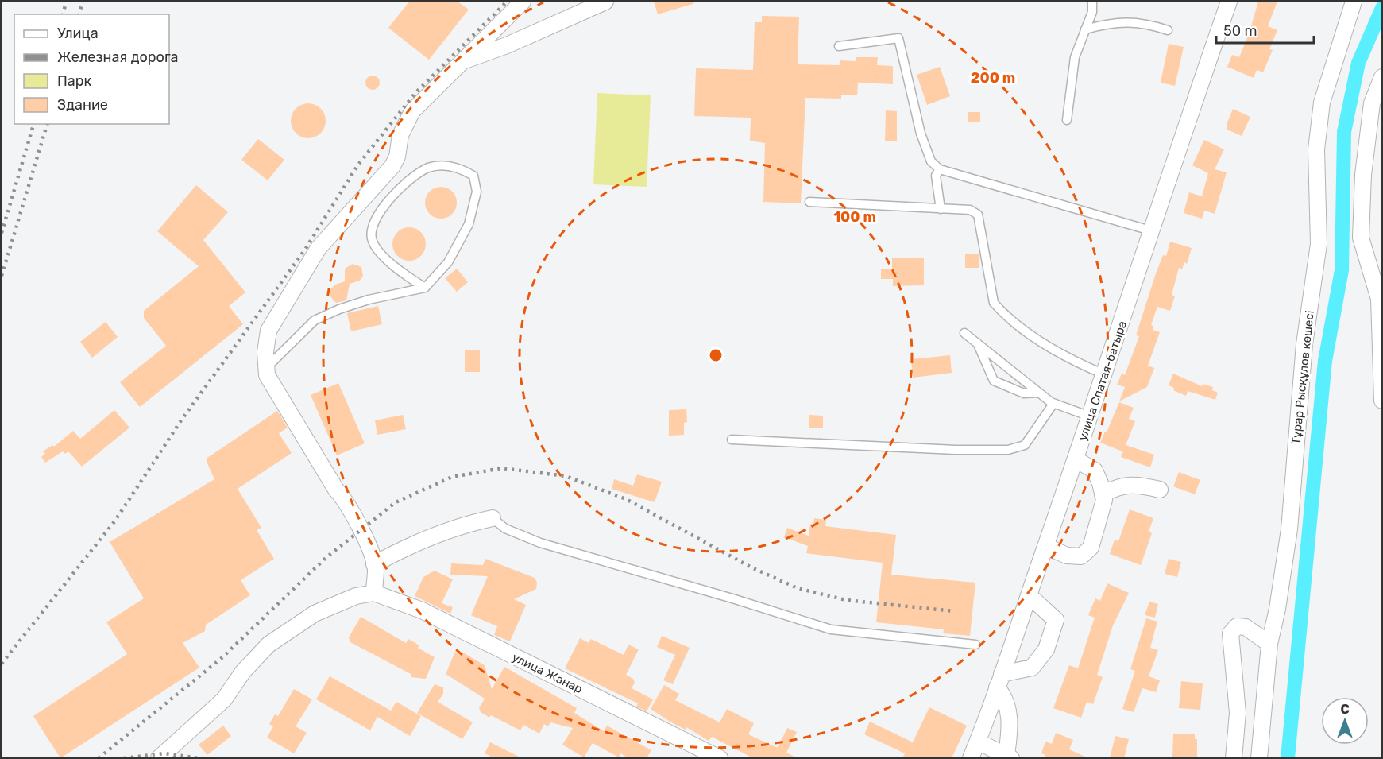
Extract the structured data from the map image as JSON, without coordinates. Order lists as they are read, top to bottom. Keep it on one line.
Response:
{"streets":{"street":["Тұрар Рысқұлов көшесі","улица Спатая-батыра","улица Жанар"]},"legend":["Улица","Железная дорога","Парк","Здание"],"scale_bar":"50 m","north":"top","rings":["200 m","100 m"]}
